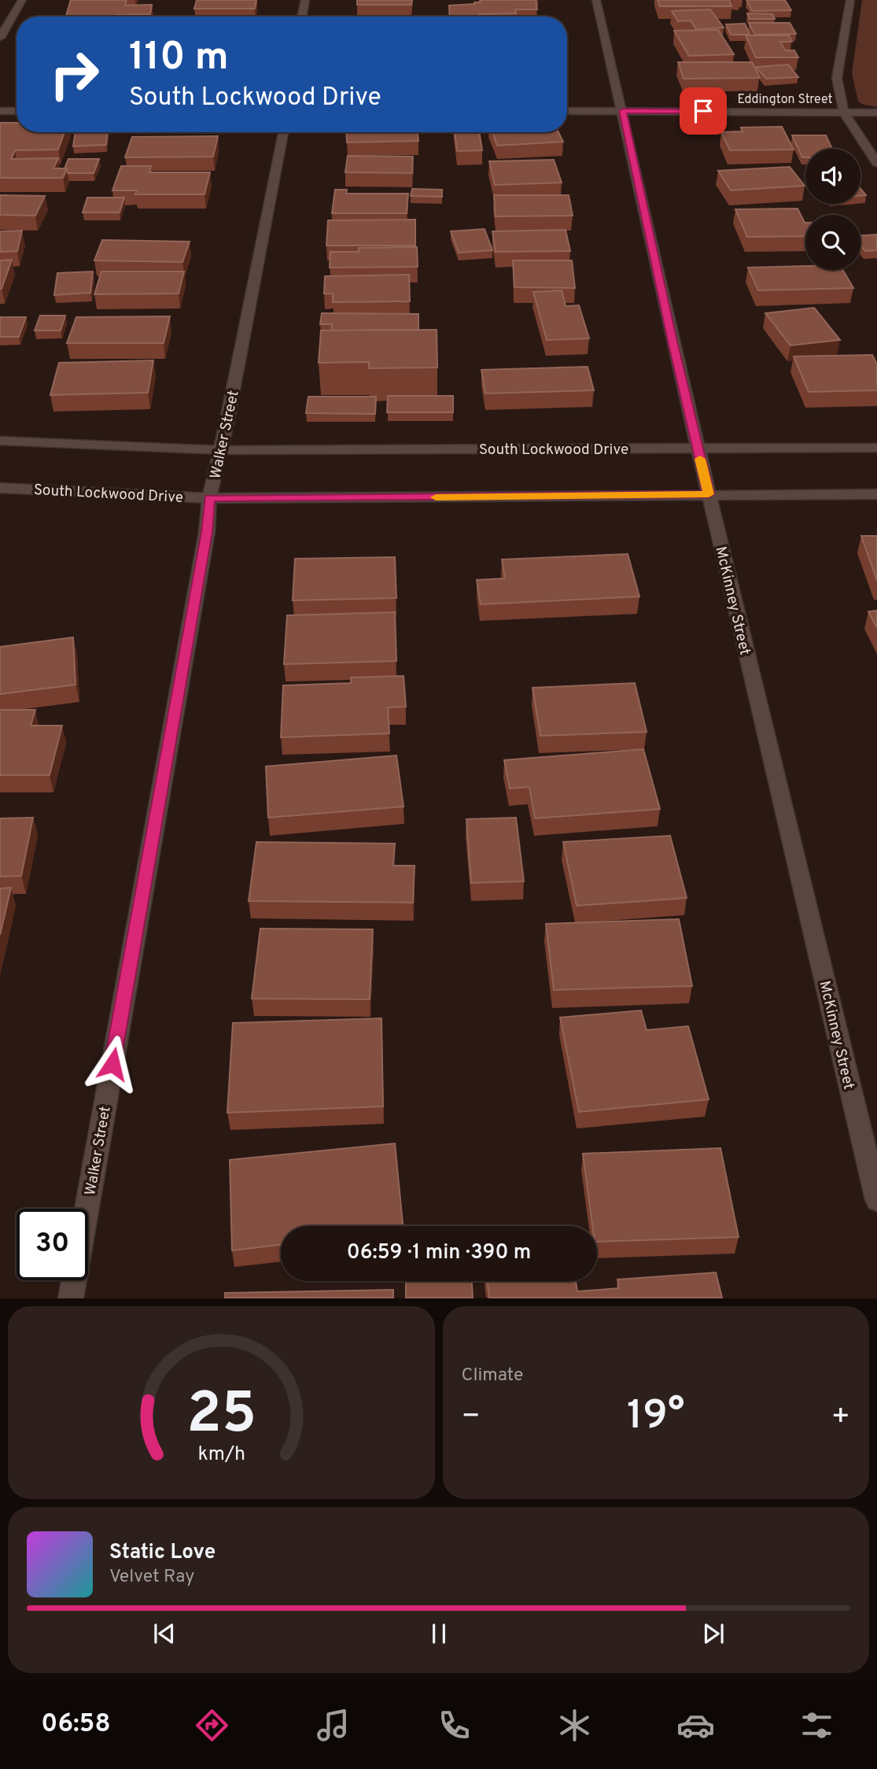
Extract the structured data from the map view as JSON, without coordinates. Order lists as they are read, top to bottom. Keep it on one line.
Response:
{"streets":{"street":["Eddington Street","Walker Street","South Lockwood Drive","McKinney Street"]},"crossings":[["Eddington Street","McKinney Street"],["Walker Street","South Lockwood Drive"],["South Lockwood Drive","McKinney Street"]],"page":{"turn":["110 m","South Lockwood Drive"],"limit":"30","trip":"06:59 · 1 min · 390 m","tile":"Climate","heat":["−","19°","+"],"song":["Static Love","Velvet Ray"],"tabs":"06:58","gauge":["25","km/h"]}}
